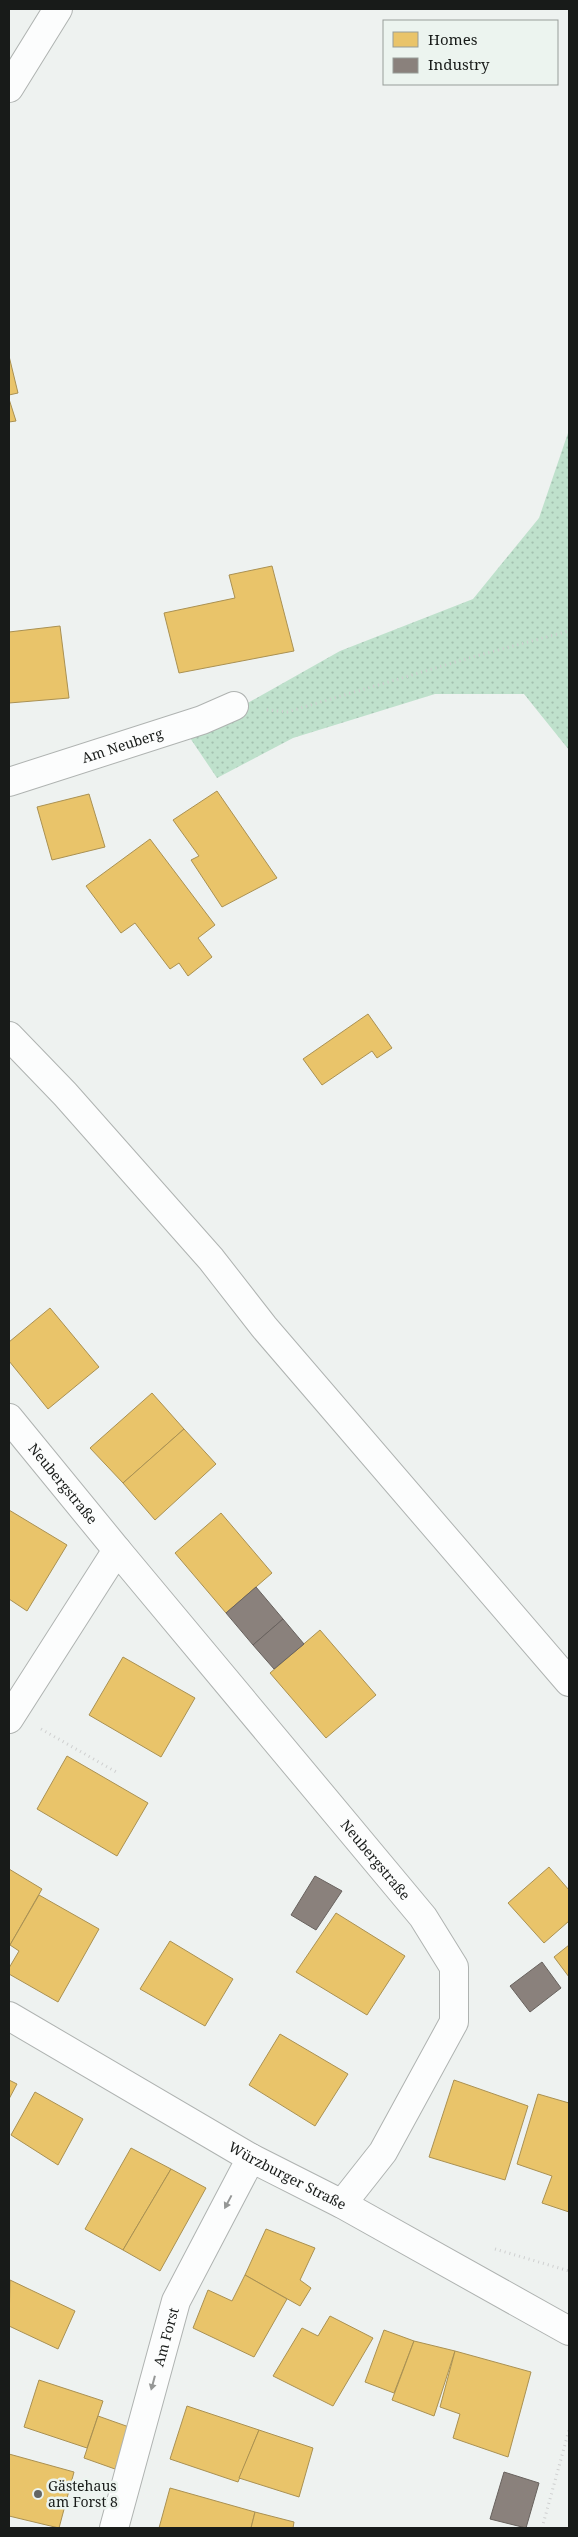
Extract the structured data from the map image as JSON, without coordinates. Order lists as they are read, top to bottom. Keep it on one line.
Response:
{"streets":{"street":["Am Neuberg","Neubergstraße","Würzburger Straße","Am Forst"]},"crossings":[["Neubergstraße","Würzburger Straße"],["Würzburger Straße","Am Forst"]],"one_way":["Am Forst"],"places":["Gästehaus am Forst 8"],"legend":["Homes","Industry"]}
